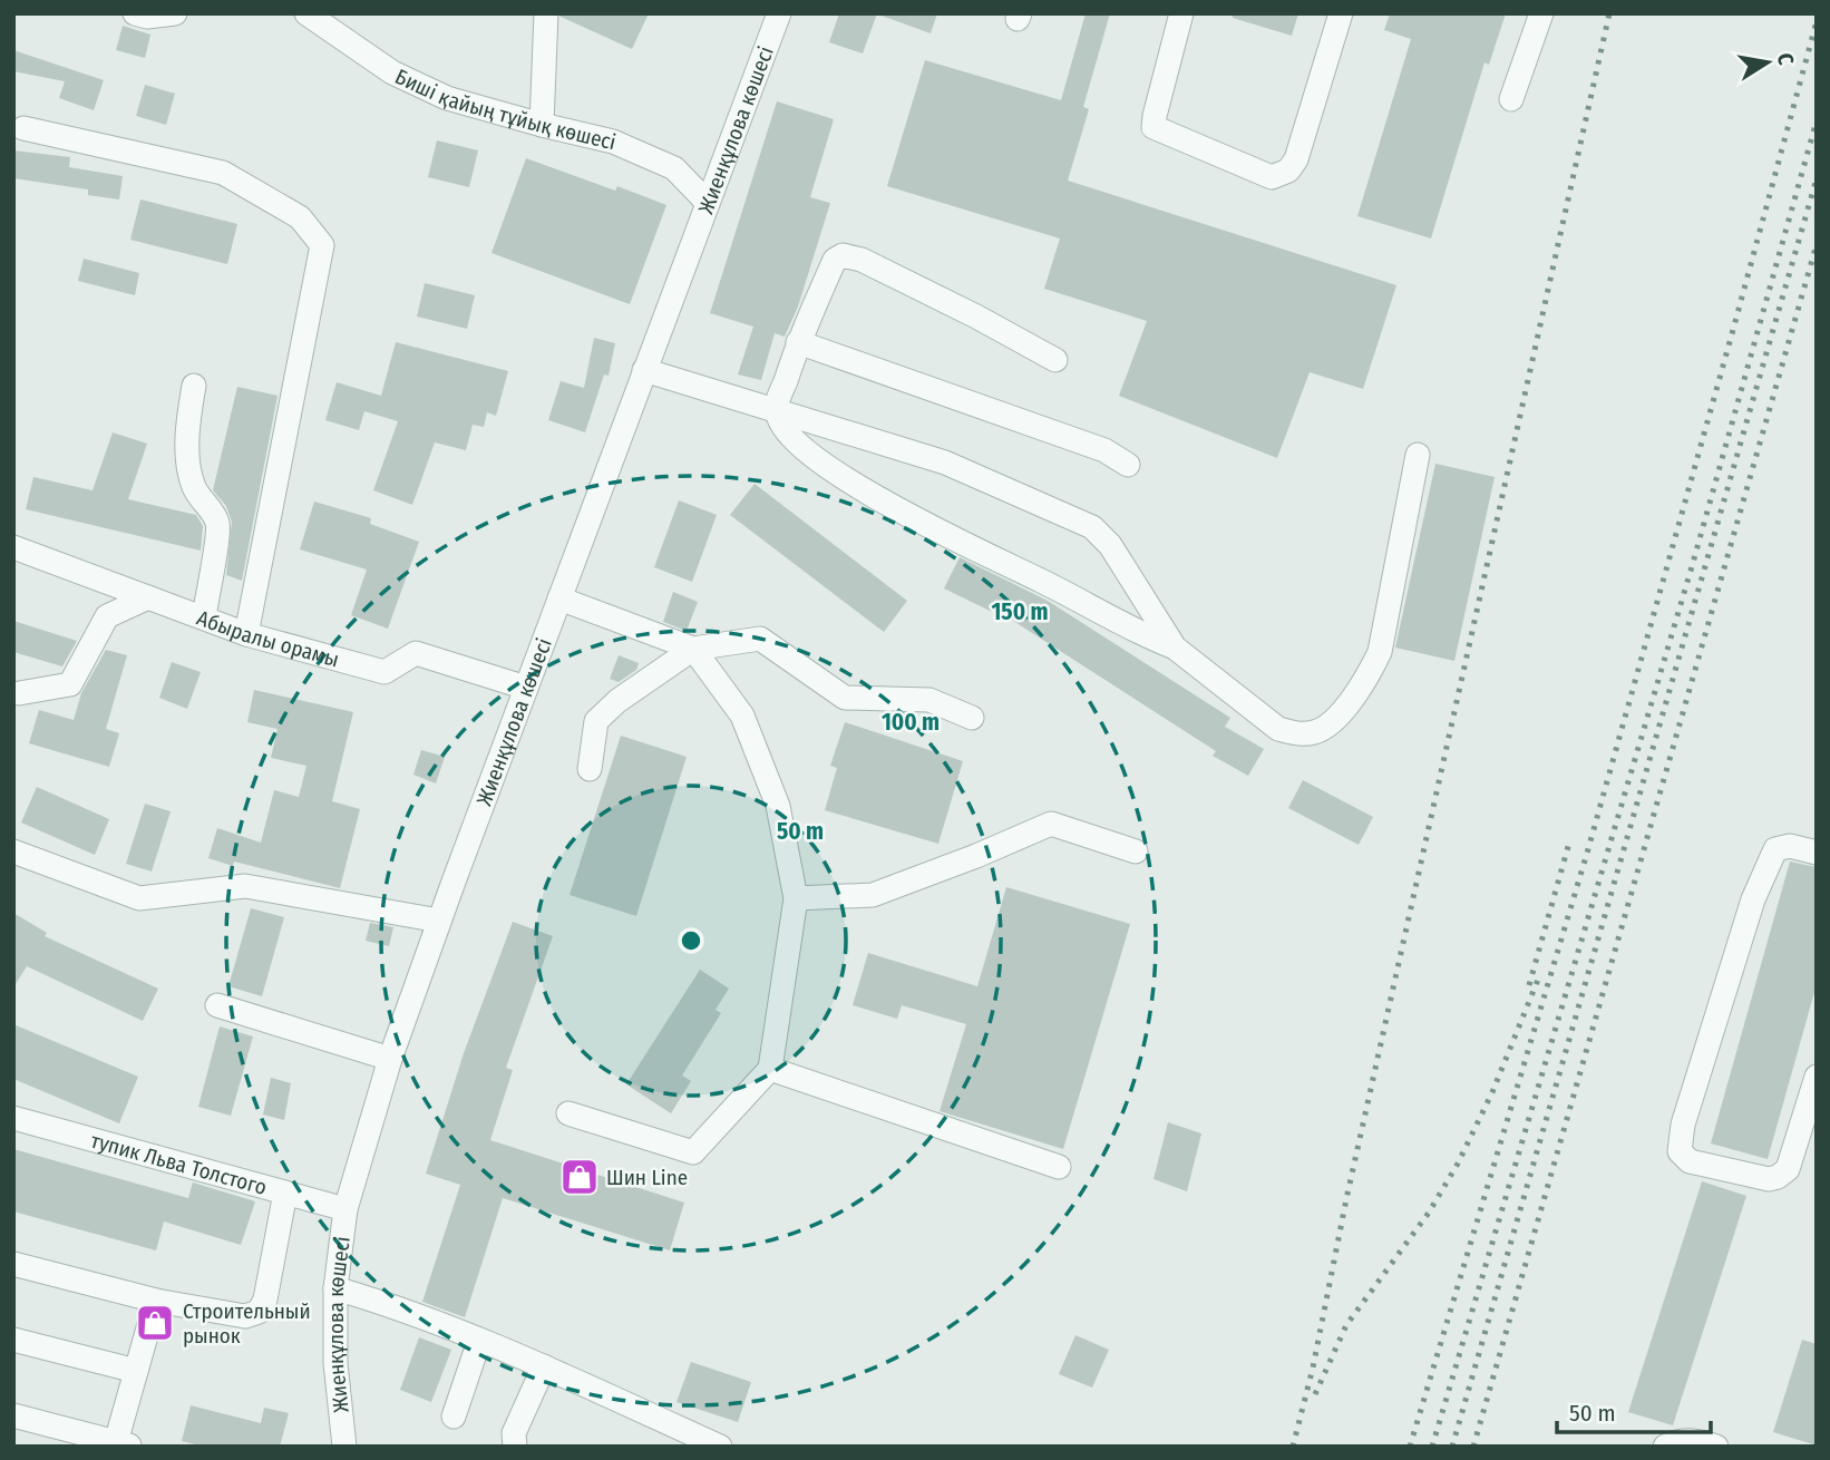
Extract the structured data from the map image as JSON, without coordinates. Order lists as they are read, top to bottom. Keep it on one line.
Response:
{"streets":{"street":["Биші қайың тұйық көшесі","Жиенқұлова көшесі","Абыралы орамы","тупик Льва Толстого"]},"crossings":[["Биші қайың тұйық көшесі","Жиенқұлова көшесі"],["Жиенқұлова көшесі","Абыралы орамы"],["Жиенқұлова көшесі","тупик Льва Толстого"]],"places":{"shop":["Шин Line","Строительный рынок"]},"scale_bar":"50 m","north":"right","rings":["150 m","100 m","50 m"]}
